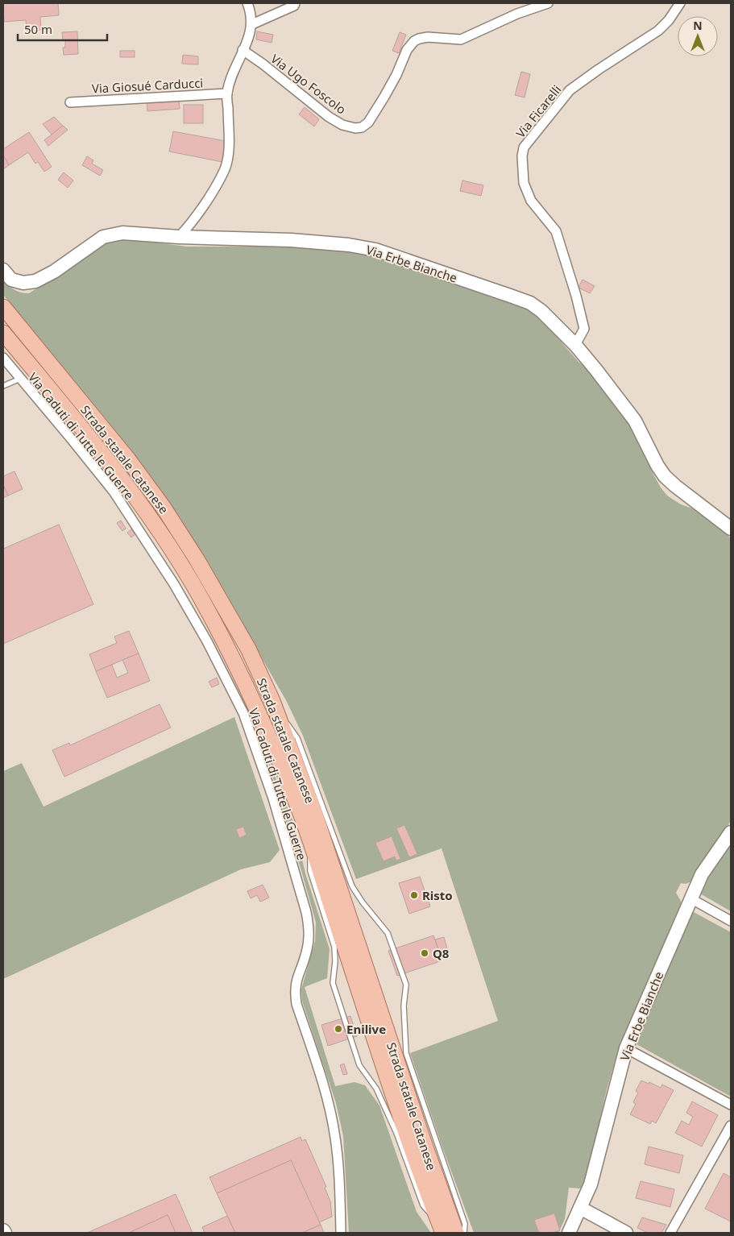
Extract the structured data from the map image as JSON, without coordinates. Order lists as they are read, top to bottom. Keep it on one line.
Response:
{"streets":{"main road":["Strada statale Catanese"],"street":["Via Ugo Foscolo","Via Giosué Carducci","Via Ficarelli","Via Erbe Bianche","Via Caduti di Tutte le Guerre"]},"crossings":[["Via Ficarelli","Via Erbe Bianche"]],"places":["Risto","Q8","Enilive"],"scale_bar":"50 m","north":"top"}
